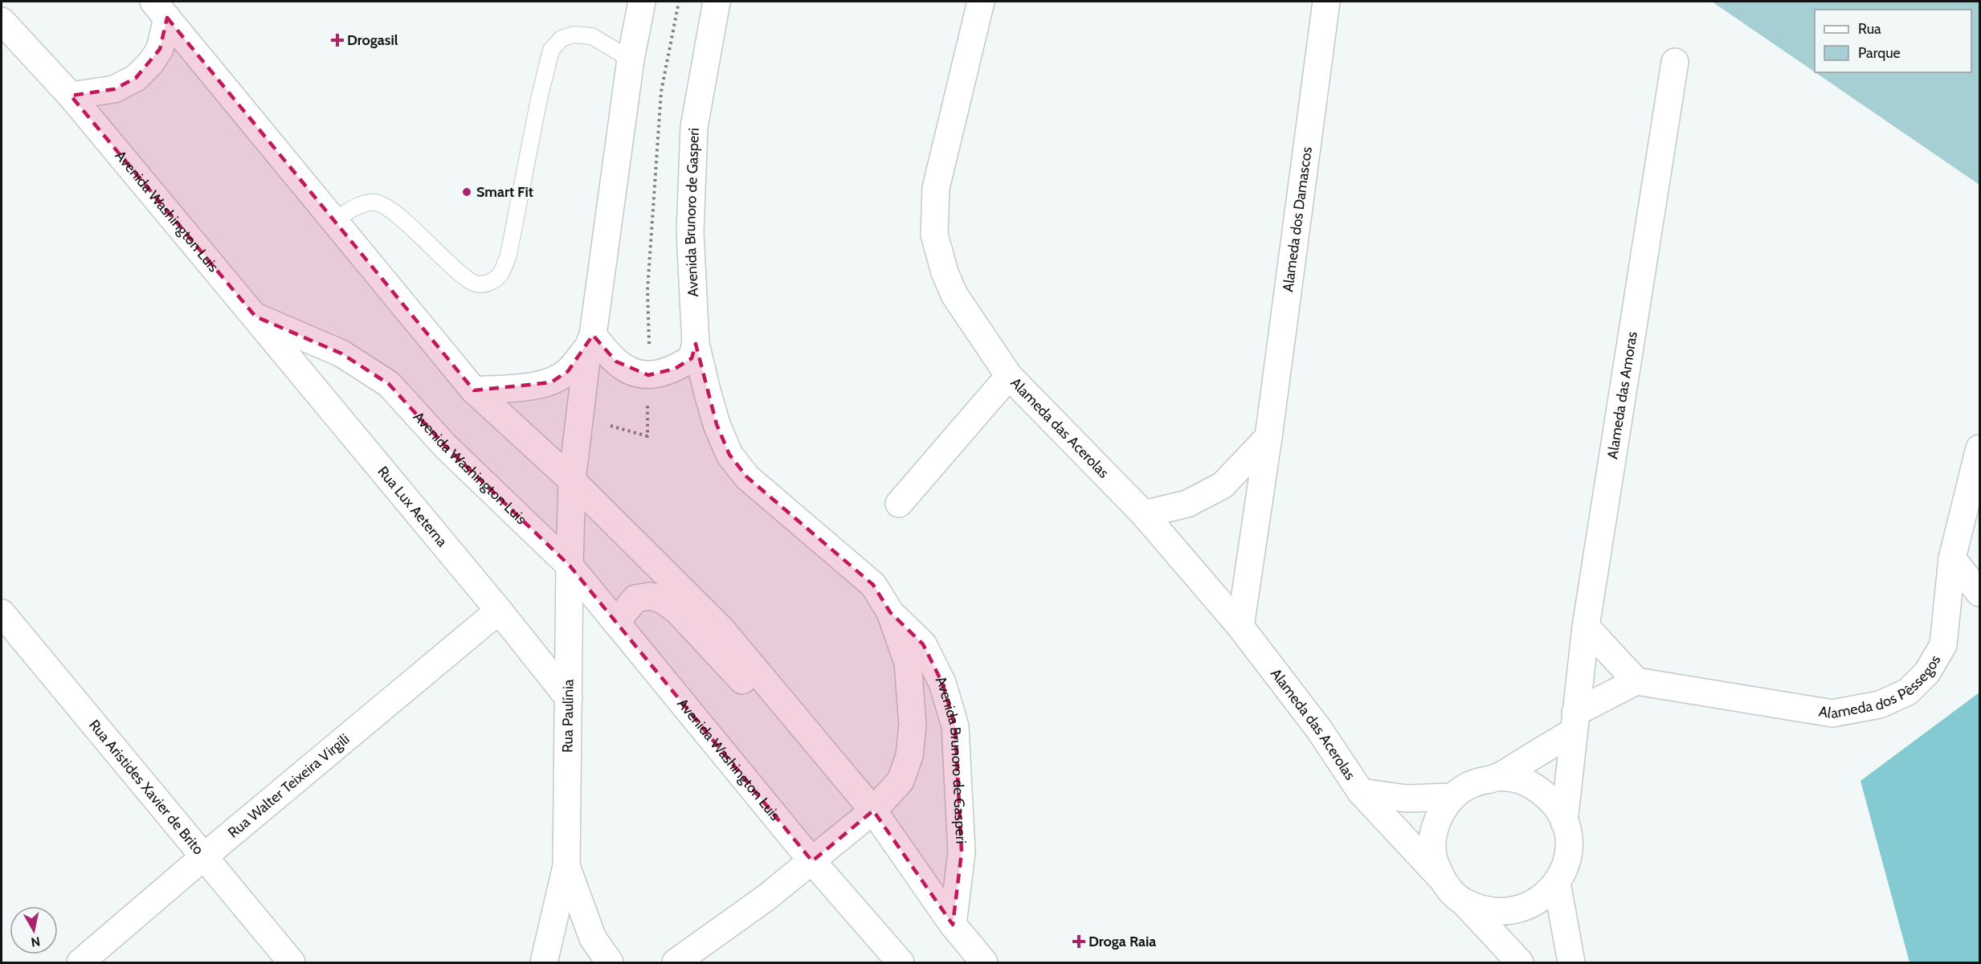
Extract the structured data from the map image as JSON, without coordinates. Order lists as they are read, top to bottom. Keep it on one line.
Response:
{"streets":{"main road":["Avenida Washington Luis","Avenida Brunoro de Gasperi","Alameda dos Damascos","Alameda das Amoras","Alameda das Acerolas","Rua Lux Aeterna","Alameda dos Pêssegos","Rua Paulínia","Rua Walter Teixeira Virgili","Rua Aristides Xavier de Brito"]},"crossings":[["Avenida Washington Luis","Avenida Brunoro de Gasperi"],["Avenida Washington Luis","Rua Lux Aeterna"],["Avenida Washington Luis","Rua Paulínia"],["Alameda dos Damascos","Alameda das Acerolas"],["Alameda das Amoras","Alameda das Acerolas"],["Rua Lux Aeterna","Rua Paulínia"],["Rua Lux Aeterna","Rua Walter Teixeira Virgili"],["Rua Walter Teixeira Virgili","Rua Aristides Xavier de Brito"]],"places":{"health":["Drogasil","Droga Raia"],"other":["Smart Fit"]},"legend":["Rua","Parque"],"north":"bottom"}
